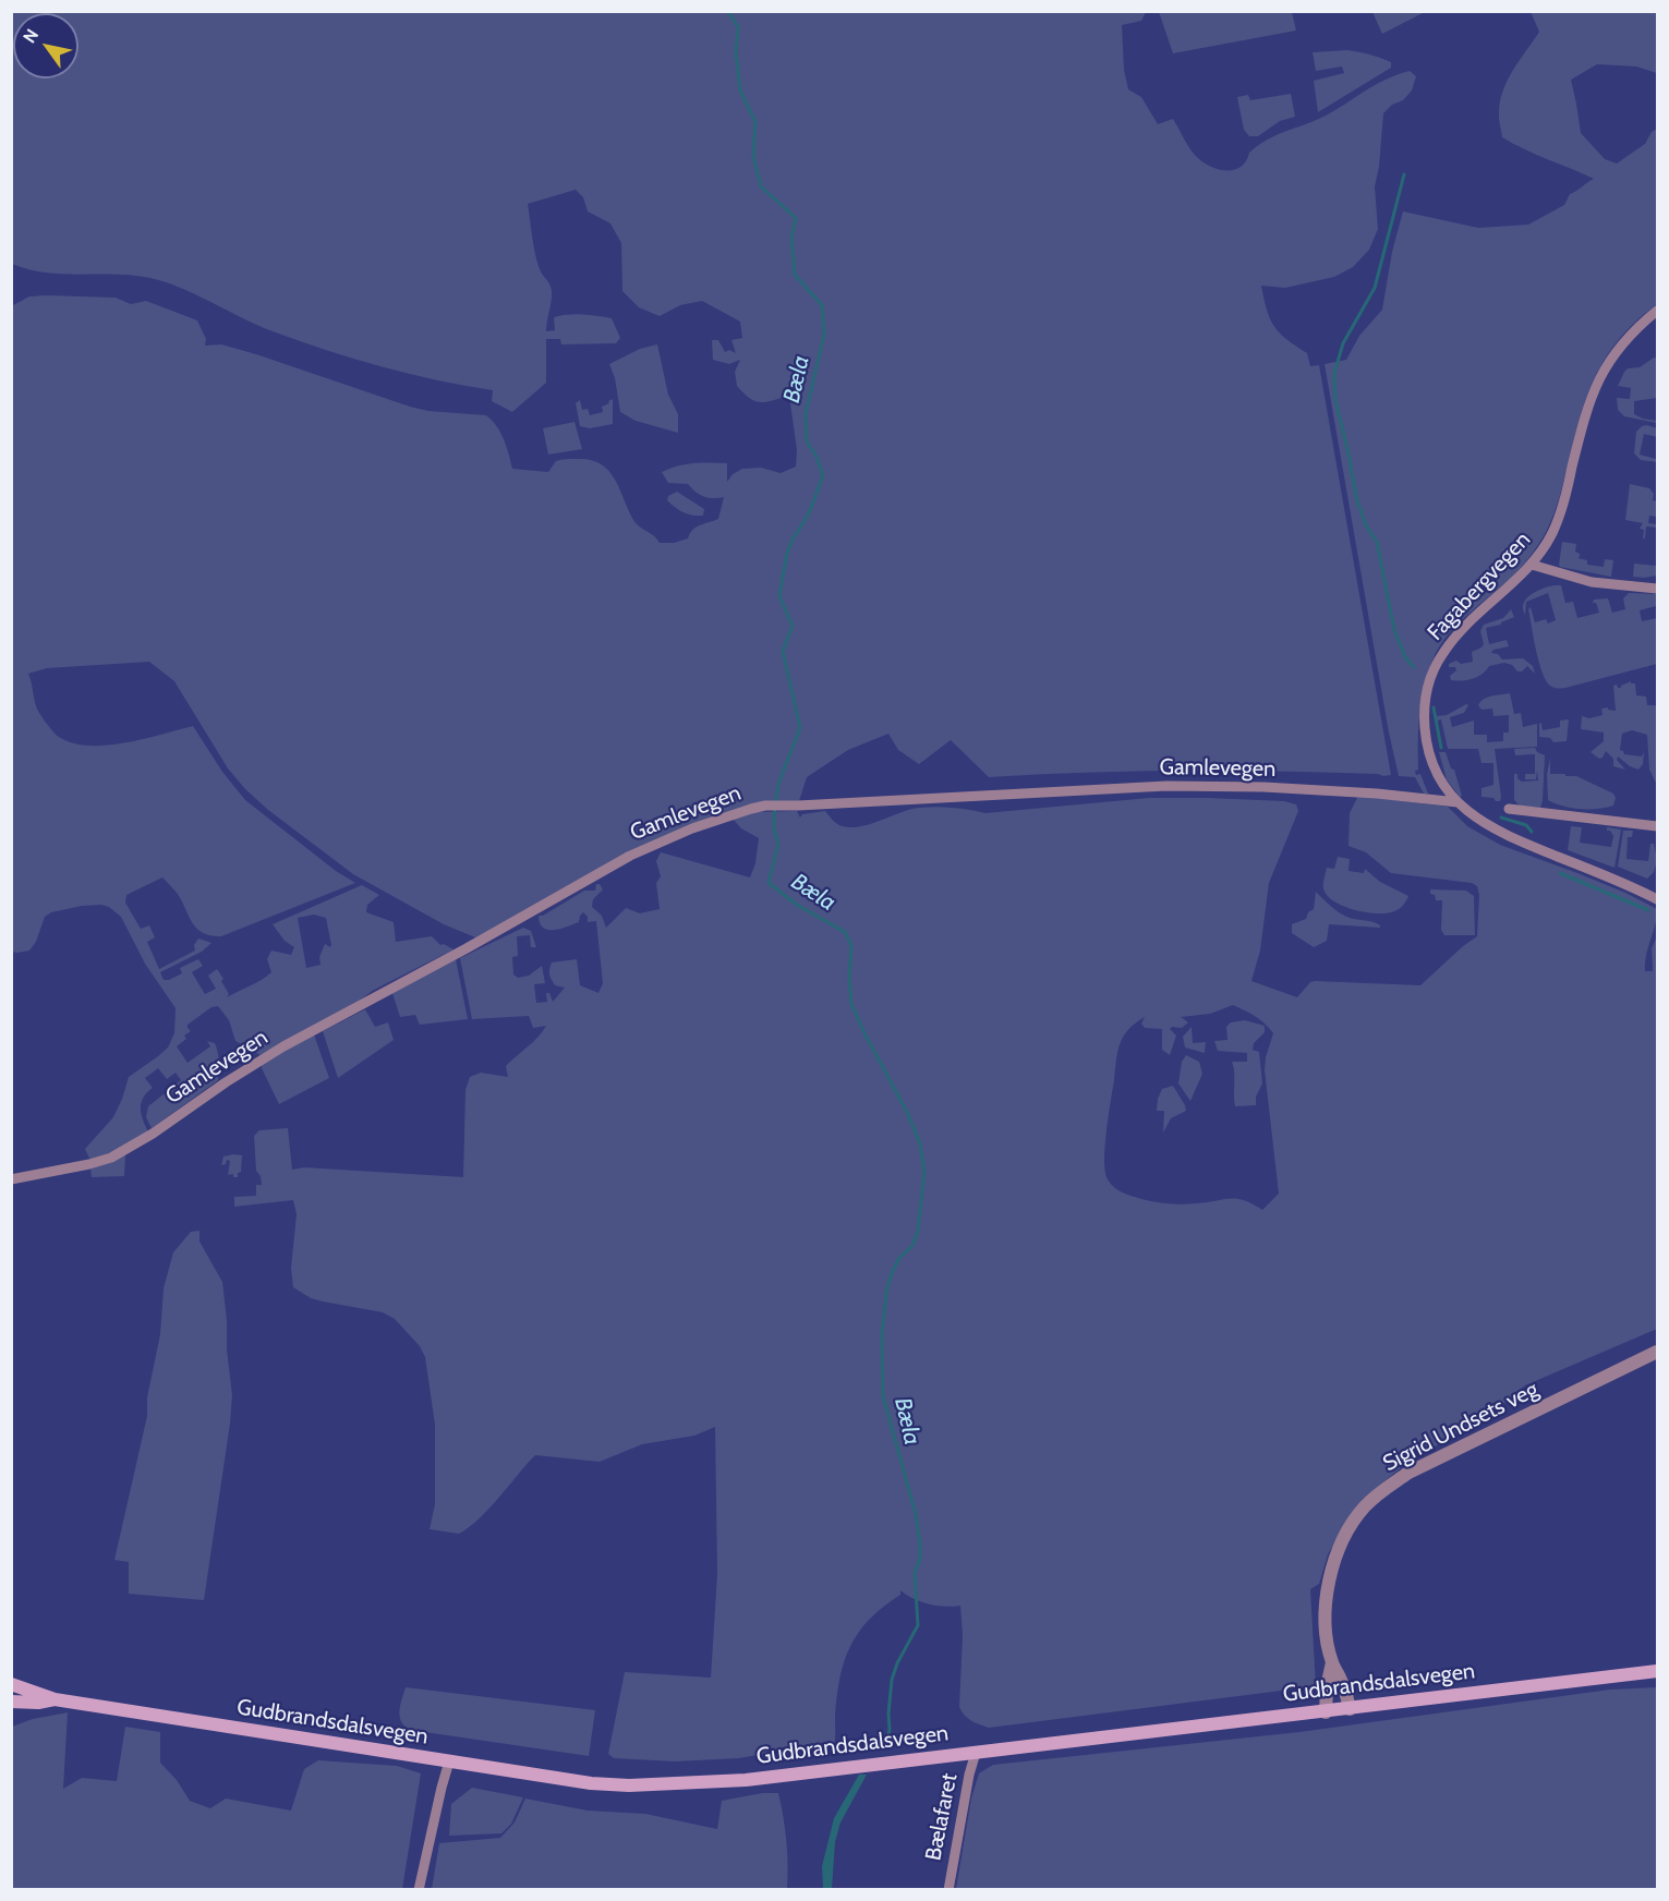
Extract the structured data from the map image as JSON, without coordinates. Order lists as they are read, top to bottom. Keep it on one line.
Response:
{"streets":{"main road":["Gudbrandsdalsvegen"],"street":["Fagabergvegen","Gamlevegen","Sigrid Undsets veg","Bælafaret"]},"crossings":[["Fagabergvegen","Gamlevegen"],["Sigrid Undsets veg","Gudbrandsdalsvegen"],["Gudbrandsdalsvegen","Bælafaret"]],"water":["Bæla"],"north":"top left"}
